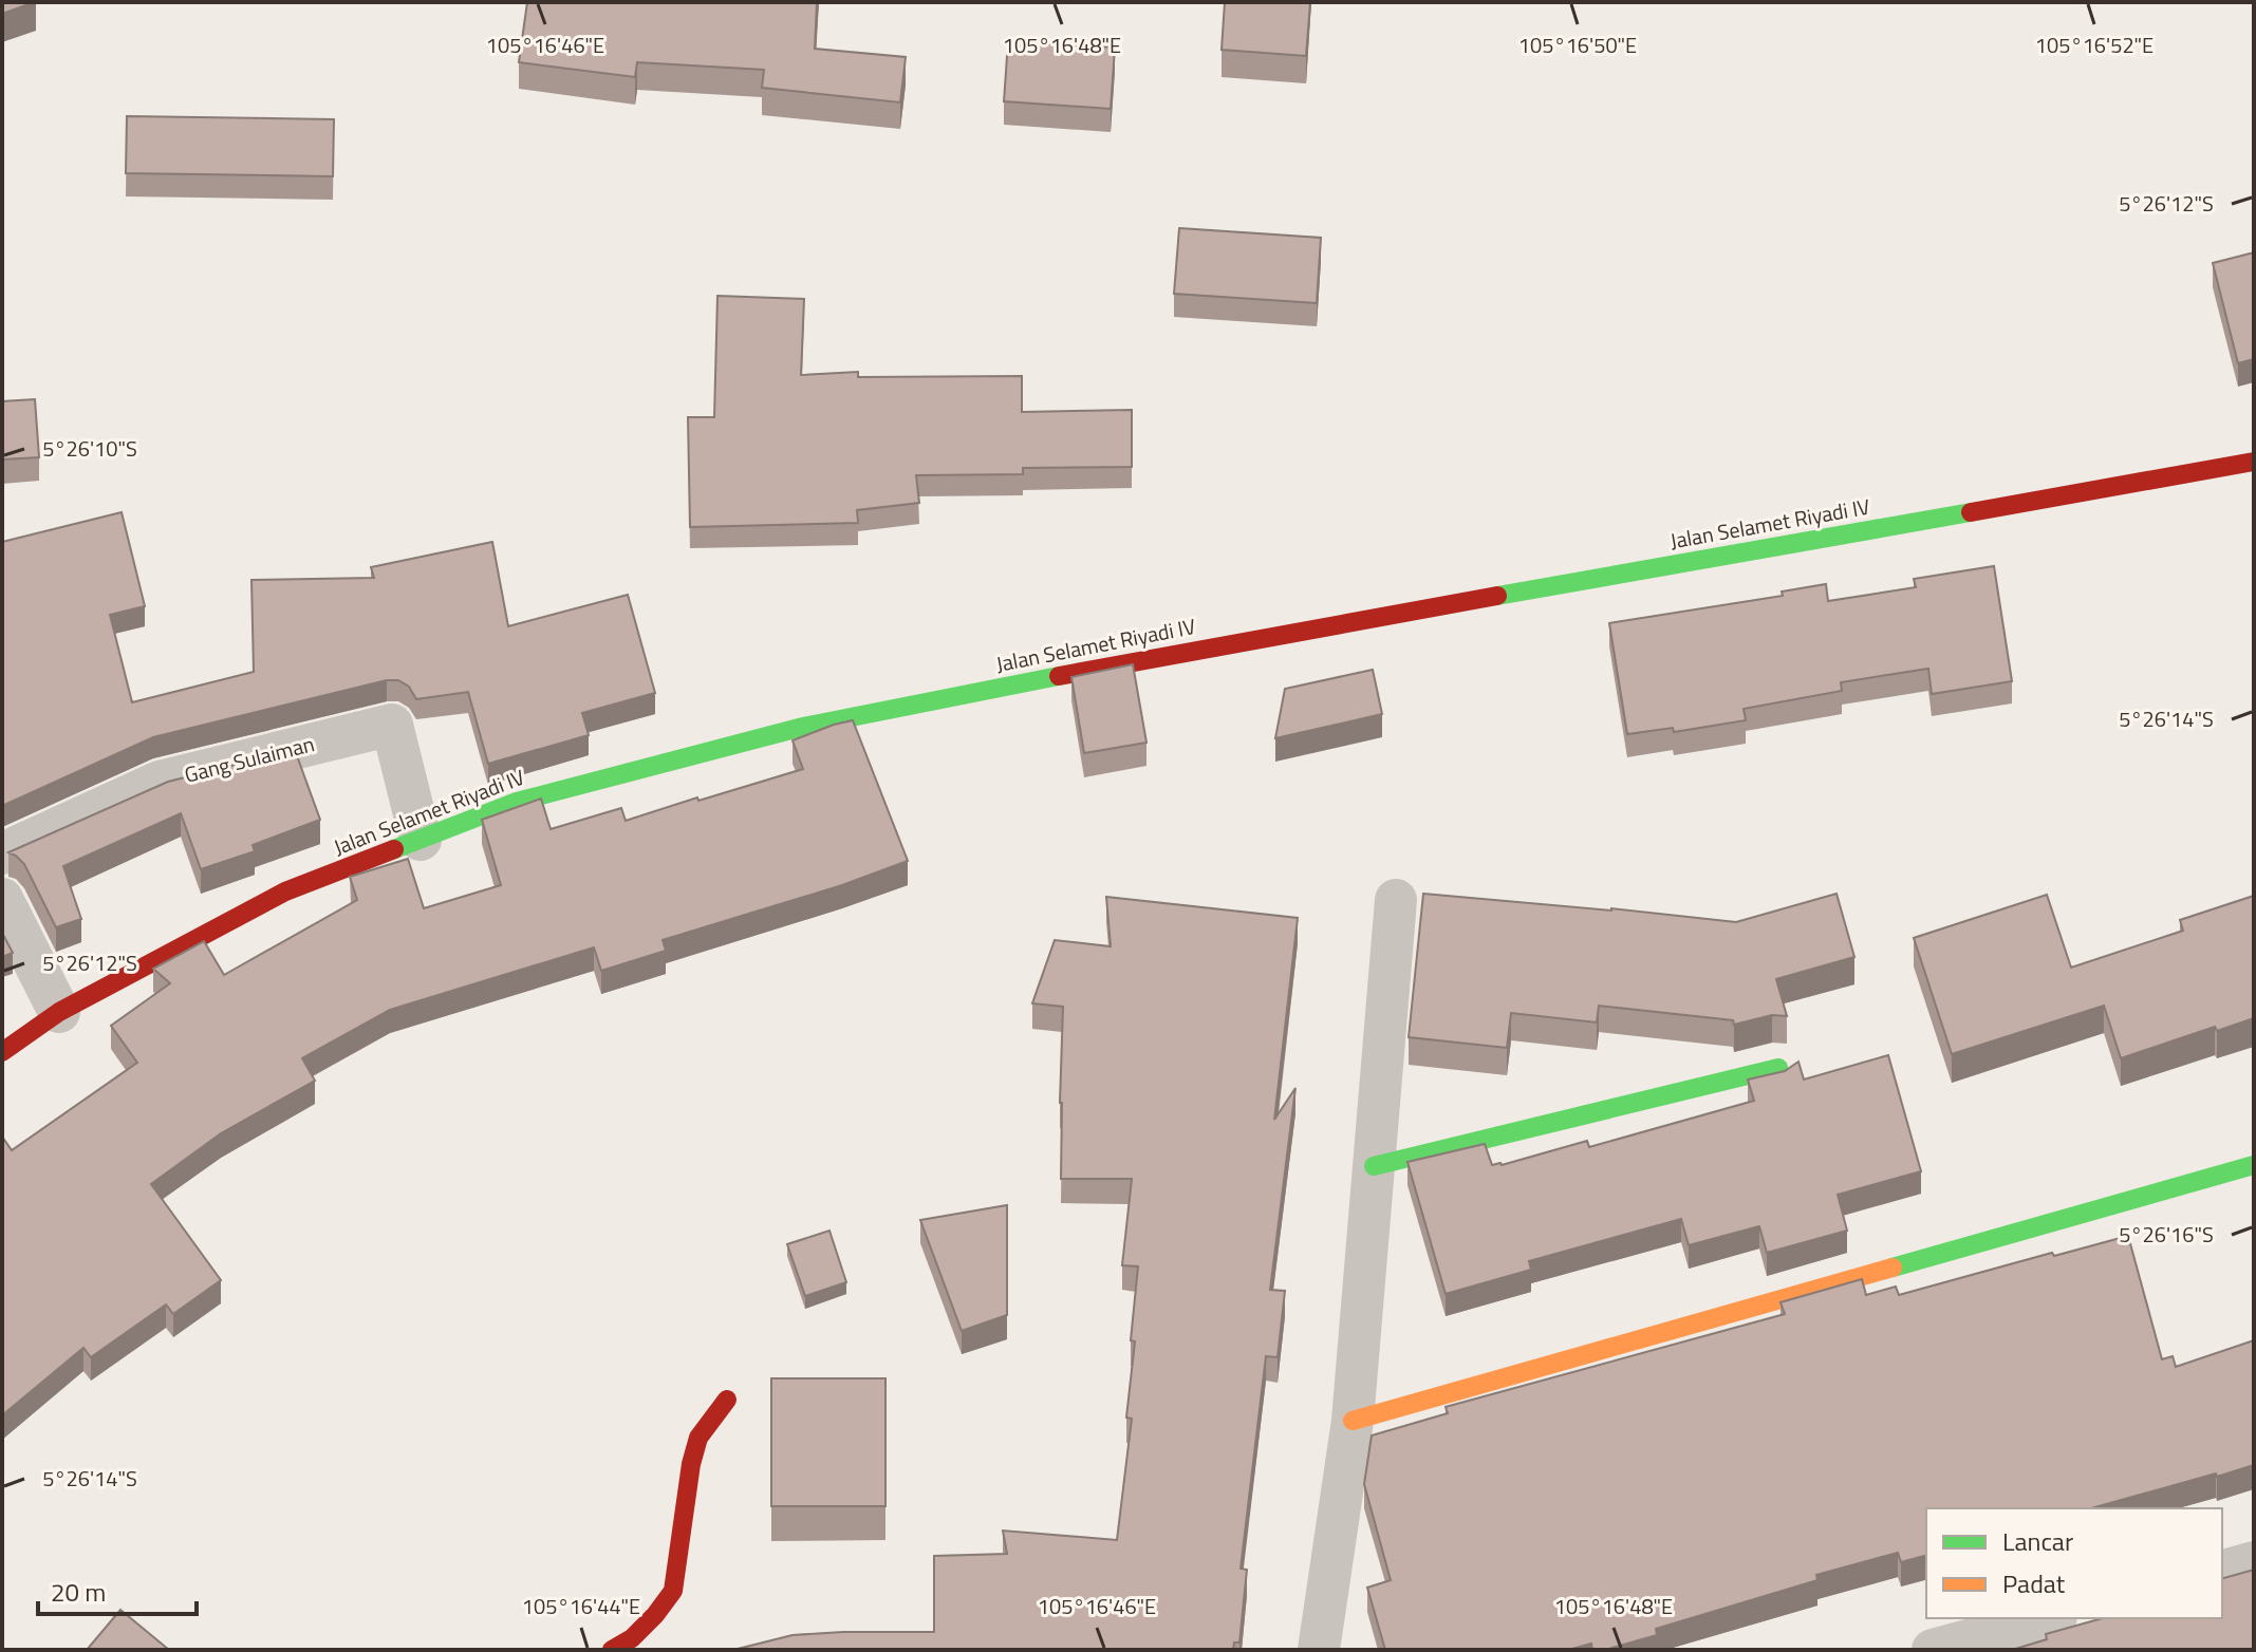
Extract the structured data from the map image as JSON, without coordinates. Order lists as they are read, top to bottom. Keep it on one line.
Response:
{"streets":{"street":["Jalan Selamet Riyadi IV","Gang Sulaiman"]},"crossings":[["Jalan Selamet Riyadi IV","Gang Sulaiman"]],"legend":["Lancar","Padat"],"scale_bar":"20 m","coordinates":["105°16'46\"E","105°16'48\"E","105°16'50\"E","105°16'52\"E","5°26'12\"S","5°26'10\"S","5°26'14\"S","5°26'16\"S","105°16'44\"E"]}
